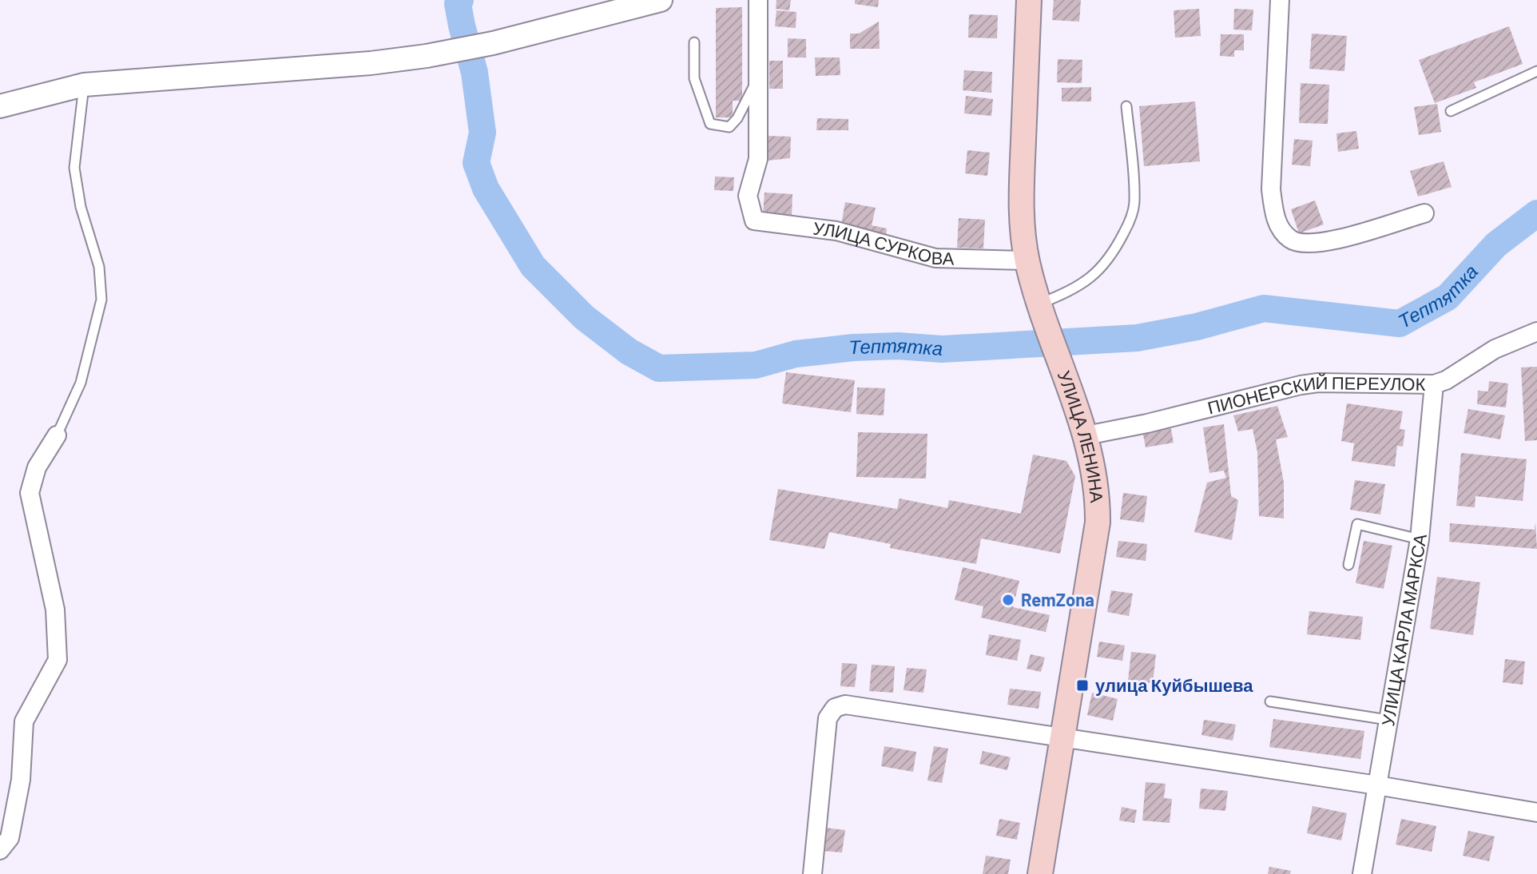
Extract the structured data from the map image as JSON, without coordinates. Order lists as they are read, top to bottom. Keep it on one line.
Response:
{"streets":{"main road":["УЛИЦА ЛЕНИНА"],"street":["УЛИЦА СУРКОВА","ПИОНЕРСКИЙ ПЕРЕУЛОК","УЛИЦА КАРЛА МАРКСА"]},"crossings":[["УЛИЦА СУРКОВА","УЛИЦА ЛЕНИНА"],["ПИОНЕРСКИЙ ПЕРЕУЛОК","УЛИЦА ЛЕНИНА"],["ПИОНЕРСКИЙ ПЕРЕУЛОК","УЛИЦА КАРЛА МАРКСА"]],"water":["Тептятка"],"places":{"other":["RemZona"],"transit":["улица Куйбышева"]}}
